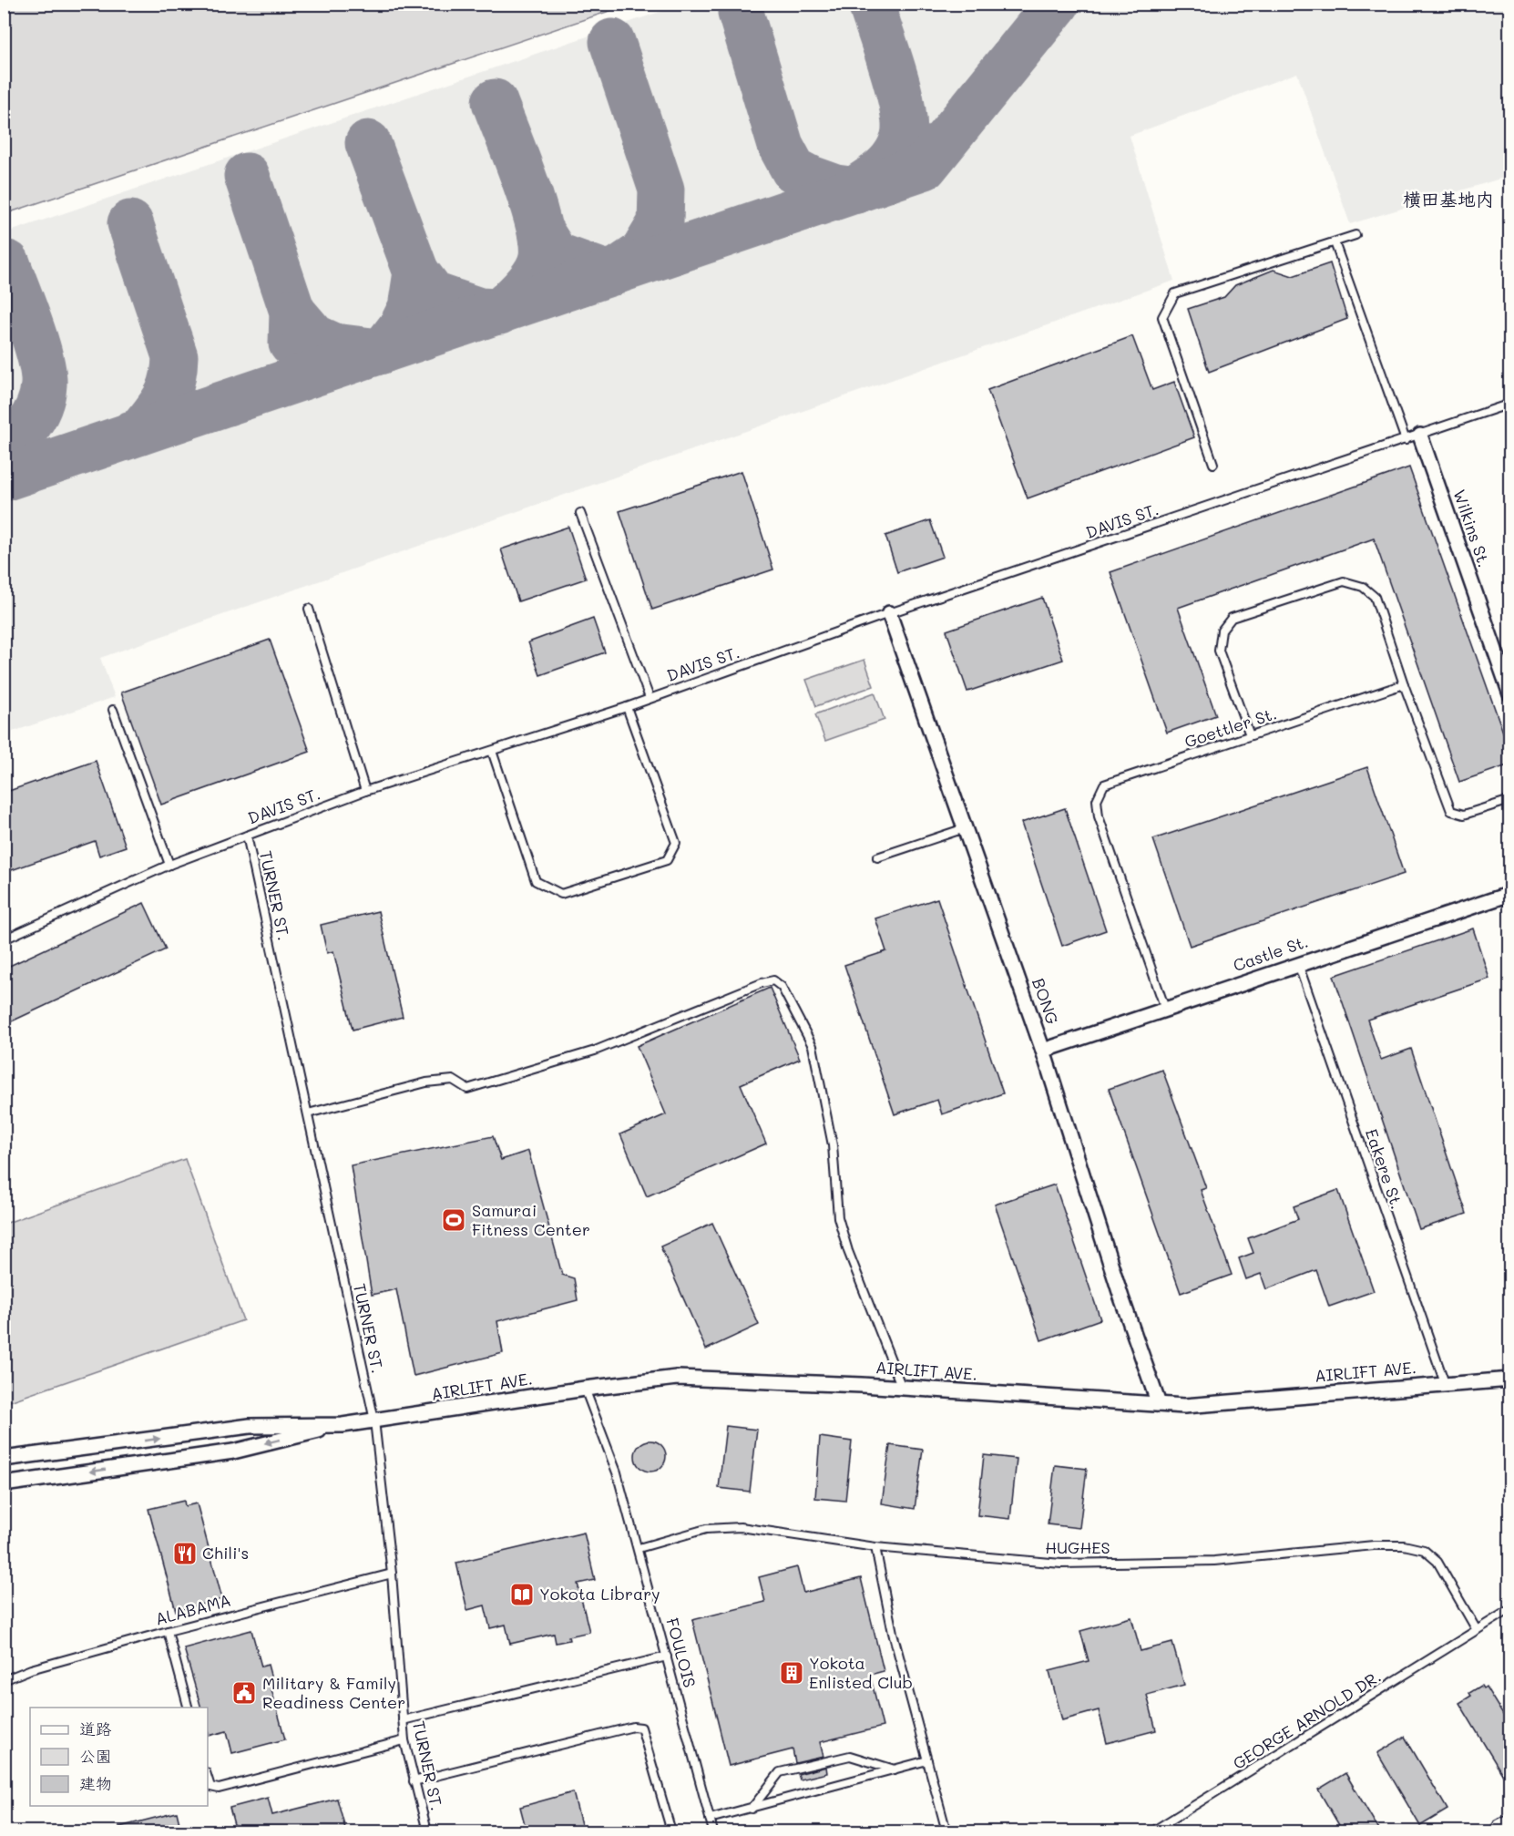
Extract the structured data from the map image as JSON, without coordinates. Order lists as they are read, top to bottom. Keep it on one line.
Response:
{"streets":{"street":["Wilkins St.","Castle St.","BONG","AIRLIFT AVE."],"lane":["DAVIS ST.","Goettler St.","TURNER ST.","Eakere St.","HUGHES","ALABAMA","FOULOIS","GEORGE ARNOLD DR."]},"crossings":[["DAVIS ST.","Wilkins St."],["DAVIS ST.","TURNER ST."],["DAVIS ST.","BONG"],["Goettler St.","Castle St."],["TURNER ST.","AIRLIFT AVE."],["TURNER ST.","ALABAMA"],["Castle St.","BONG"],["Castle St.","Eakere St."],["BONG","AIRLIFT AVE."],["Eakere St.","AIRLIFT AVE."],["AIRLIFT AVE.","FOULOIS"],["HUGHES","FOULOIS"],["HUGHES","GEORGE ARNOLD DR."]],"districts":["横田基地内"],"places":{"sports":["Samurai Fitness Center"],"restaurant":["Chili's"],"library":["Yokota Library"],"building":["Yokota Enlisted Club"],"public building":["Military & Family Readiness Center"]},"legend":["道路","公園","建物"]}
